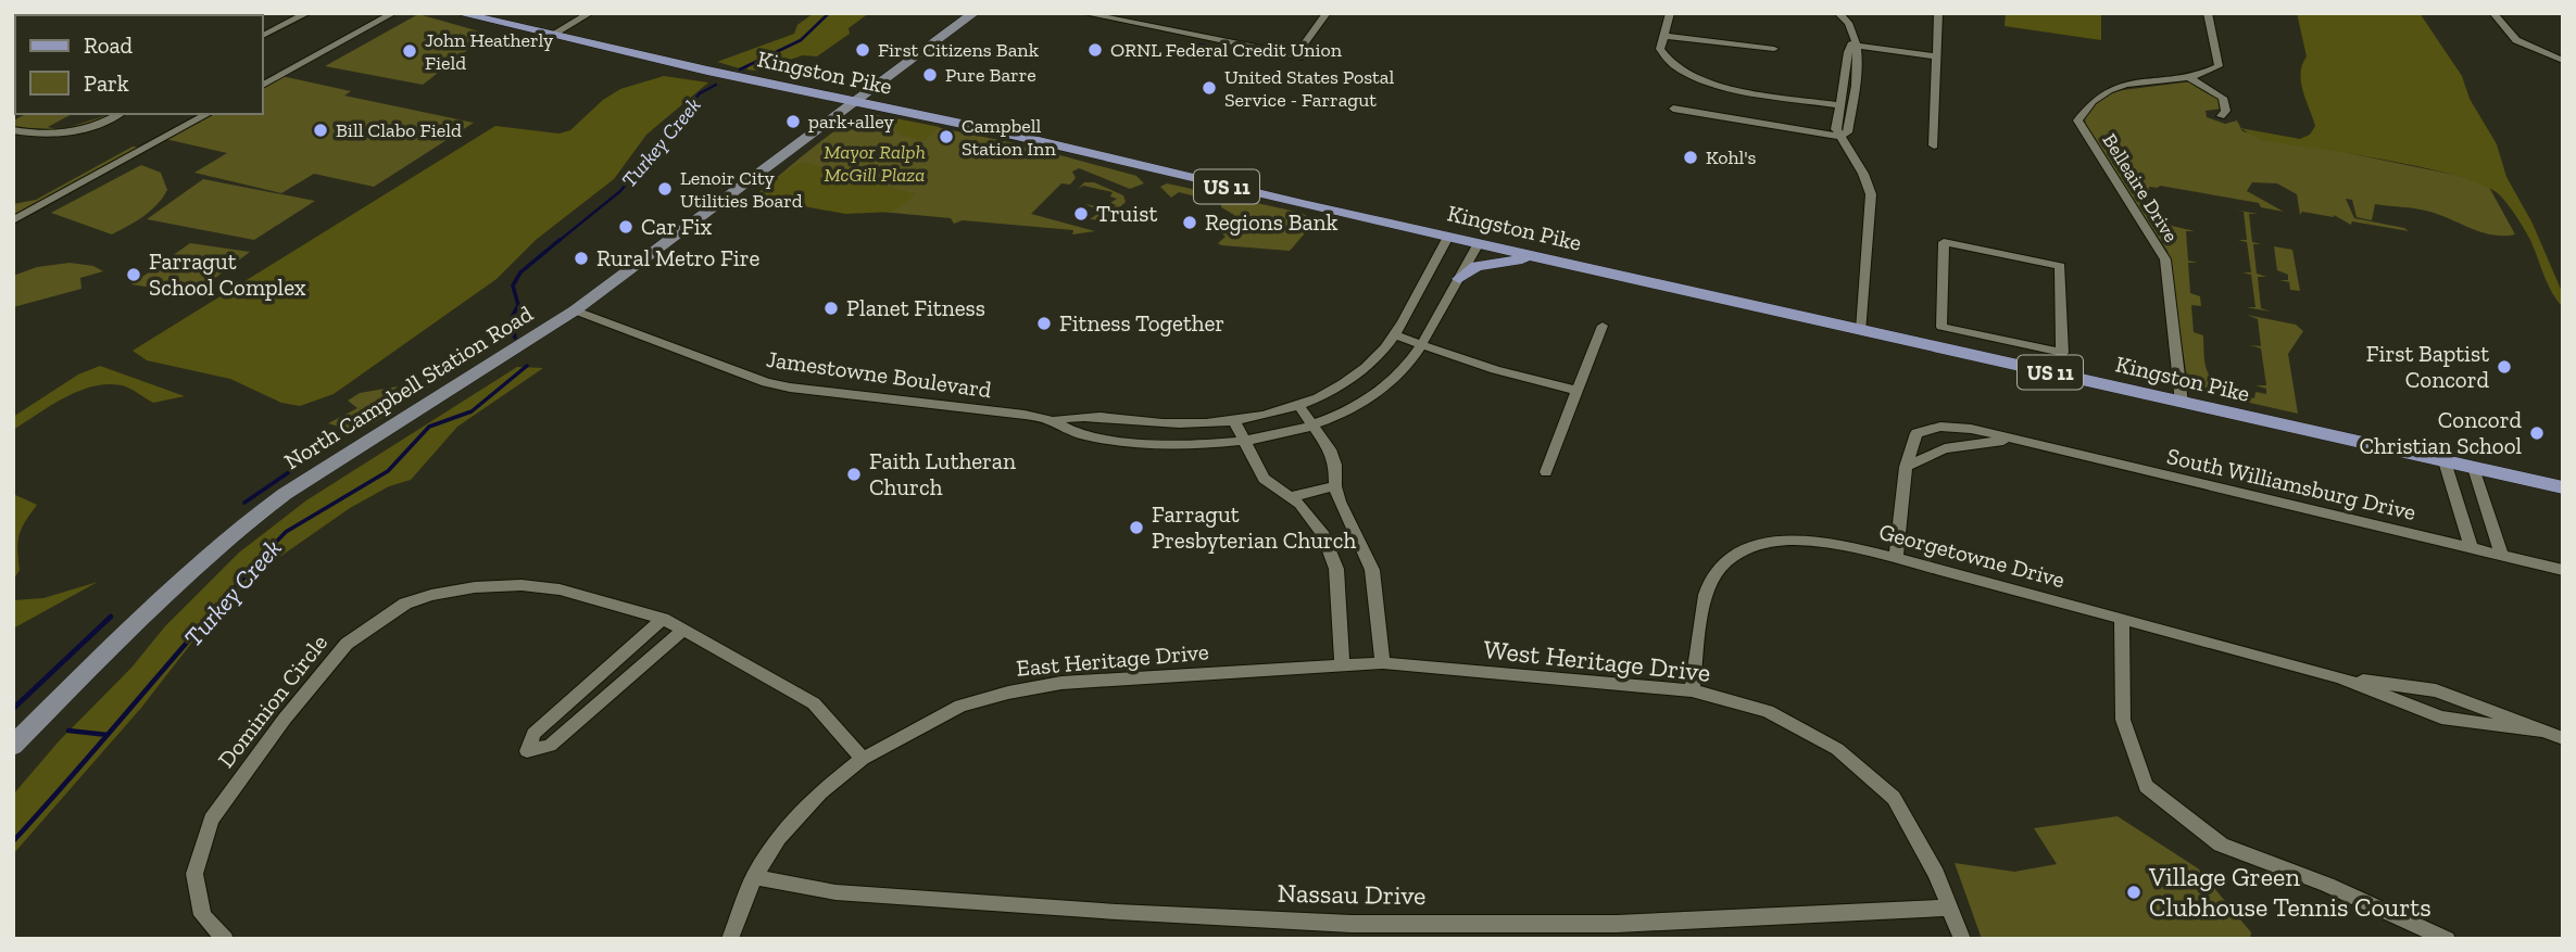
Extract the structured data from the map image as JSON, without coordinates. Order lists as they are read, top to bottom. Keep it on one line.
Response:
{"streets":{"main road":["Kingston Pike","US 11","North Campbell Station Road"],"street":["Belleaire Drive","Jamestowne Boulevard","South Williamsburg Drive","Georgetowne Drive","East Heritage Drive","West Heritage Drive","Dominion Circle","Nassau Drive"]},"crossings":[["Kingston Pike","Belleaire Drive"],["Kingston Pike","Jamestowne Boulevard"],["Kingston Pike","North Campbell Station Road"],["Jamestowne Boulevard","North Campbell Station Road"],["South Williamsburg Drive","Georgetowne Drive"],["Georgetowne Drive","West Heritage Drive"],["East Heritage Drive","West Heritage Drive"],["East Heritage Drive","Dominion Circle"],["East Heritage Drive","Nassau Drive"],["West Heritage Drive","Nassau Drive"]],"water":["Turkey Creek"],"parks":["Mayor Ralph McGill Plaza"],"places":["First Citizens Bank","ORNL Federal Credit Union","John Heatherly Field","Pure Barre","United States Postal Service - Farragut","park+alley","Bill Clabo Field","Campbell Station Inn","Kohl's","Lenoir City Utilities Board","Truist","Regions Bank","Car Fix","Rural Metro Fire","Farragut School Complex","Planet Fitness","Fitness Together","First Baptist Concord","Concord Christian School","Faith Lutheran Church","Farragut Presbyterian Church","Village Green Clubhouse Tennis Courts"],"legend":["Road","Park"]}
